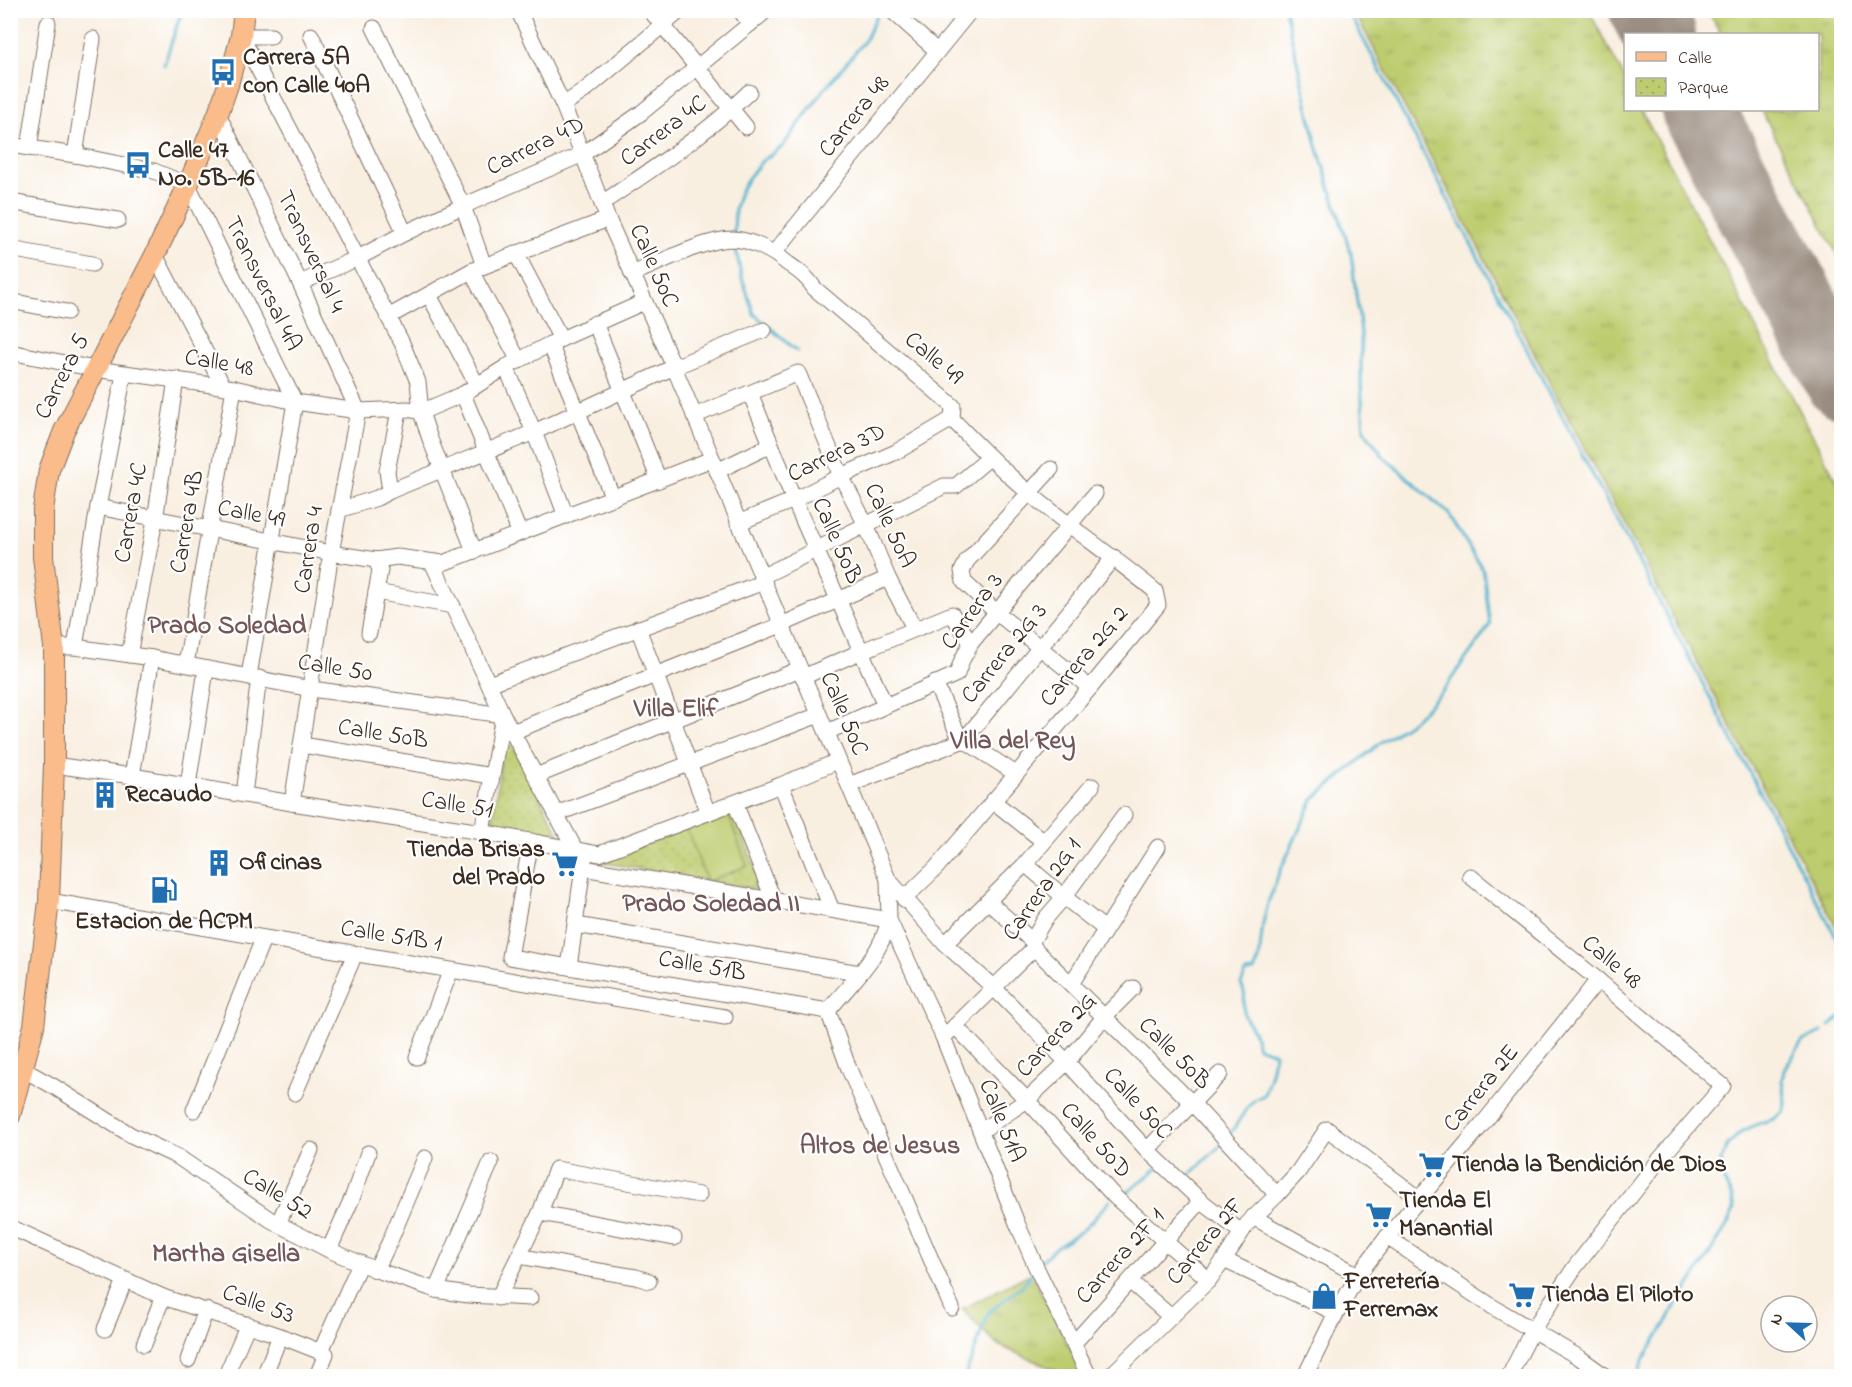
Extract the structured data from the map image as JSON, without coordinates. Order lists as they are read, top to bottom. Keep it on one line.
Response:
{"streets":{"main road":["Carrera 5"],"street":["Carrera 48","Carrera 4C","Carrera 4D","Transversal 4","Calle 50C","Transversal 4A","Calle 49","Calle 48","Carrera 3D","Carrera 4B","Calle 50A","Calle 50B","Carrera 4","Carrera 3","Carrera 2G 3","Carrera 2G 2","Calle 50","Calle 51","Carrera 2G 1","Calle 51B 1","Calle 51B","Carrera 2G","Carrera 2E","Calle 51A","Calle 50D","Calle 52","Carrera 2F","Carrera 2F 1","Calle 53"]},"crossings":[["Carrera 48","Calle 49"],["Carrera 4C","Calle 50C"],["Carrera 4C","Calle 49"],["Carrera 4C","Calle 48"],["Carrera 4C","Calle 50"],["Carrera 4D","Transversal 4"],["Carrera 4D","Calle 50C"],["Transversal 4","Calle 48"],["Transversal 4","Carrera 5"],["Transversal 4","Carrera 4"],["Calle 50C","Calle 49"],["Calle 50C","Carrera 3D"],["Calle 50C","Carrera 3"],["Calle 50C","Carrera 2G 3"],["Calle 50C","Carrera 2G 2"],["Calle 50C","Calle 51"],["Calle 50C","Carrera 2G 1"],["Calle 50C","Carrera 2G"],["Calle 50C","Calle 51A"],["Calle 50C","Carrera 2F"],["Calle 50C","Carrera 2F 1"],["Transversal 4A","Calle 48"],["Transversal 4A","Carrera 5"],["Calle 49","Carrera 3D"],["Calle 49","Carrera 4B"],["Calle 49","Carrera 4"],["Calle 49","Carrera 3"],["Calle 49","Carrera 2G 3"],["Calle 49","Carrera 2G 2"],["Calle 48","Carrera 5"],["Calle 48","Carrera 4B"],["Calle 48","Carrera 4"],["Calle 48","Carrera 2E"],["Carrera 5","Calle 50"],["Carrera 5","Calle 51"],["Carrera 5","Calle 51B 1"],["Carrera 5","Calle 52"],["Carrera 3D","Calle 50A"],["Carrera 3D","Calle 50B"],["Carrera 4B","Calle 50"],["Calle 50A","Calle 50B"],["Calle 50B","Carrera 4"],["Calle 50B","Carrera 3"],["Calle 50B","Carrera 2G 1"],["Calle 50B","Carrera 2G"],["Calle 50B","Carrera 2F"],["Carrera 4","Calle 50"],["Carrera 4","Calle 51"],["Calle 51","Calle 51B"],["Carrera 2G 1","Calle 51A"],["Carrera 2G 1","Calle 50D"],["Carrera 2G","Calle 51A"],["Carrera 2G","Calle 50D"],["Carrera 2E","Carrera 2F"],["Calle 51A","Carrera 2F 1"],["Calle 50D","Carrera 2F"],["Calle 50D","Carrera 2F 1"]],"districts":["Prado Soledad","Villa Elif","Villa del Rey","Prado Soledad II","Altos de Jesus","Martha Gisella"],"places":{"bus stop":["Carrera 5A con Calle 40A","Calle 47 No. 5B-16"],"building":["Recaudo","Oficinas"],"supermarket":["Tienda Brisas del Prado","Tienda la Bendición de Dios","Tienda El Manantial","Tienda El Piloto"],"fuel station":["Estacion de ACPM"],"shop":["Ferretería Ferremax"]},"legend":["Calle","Parque"],"north":"left"}
